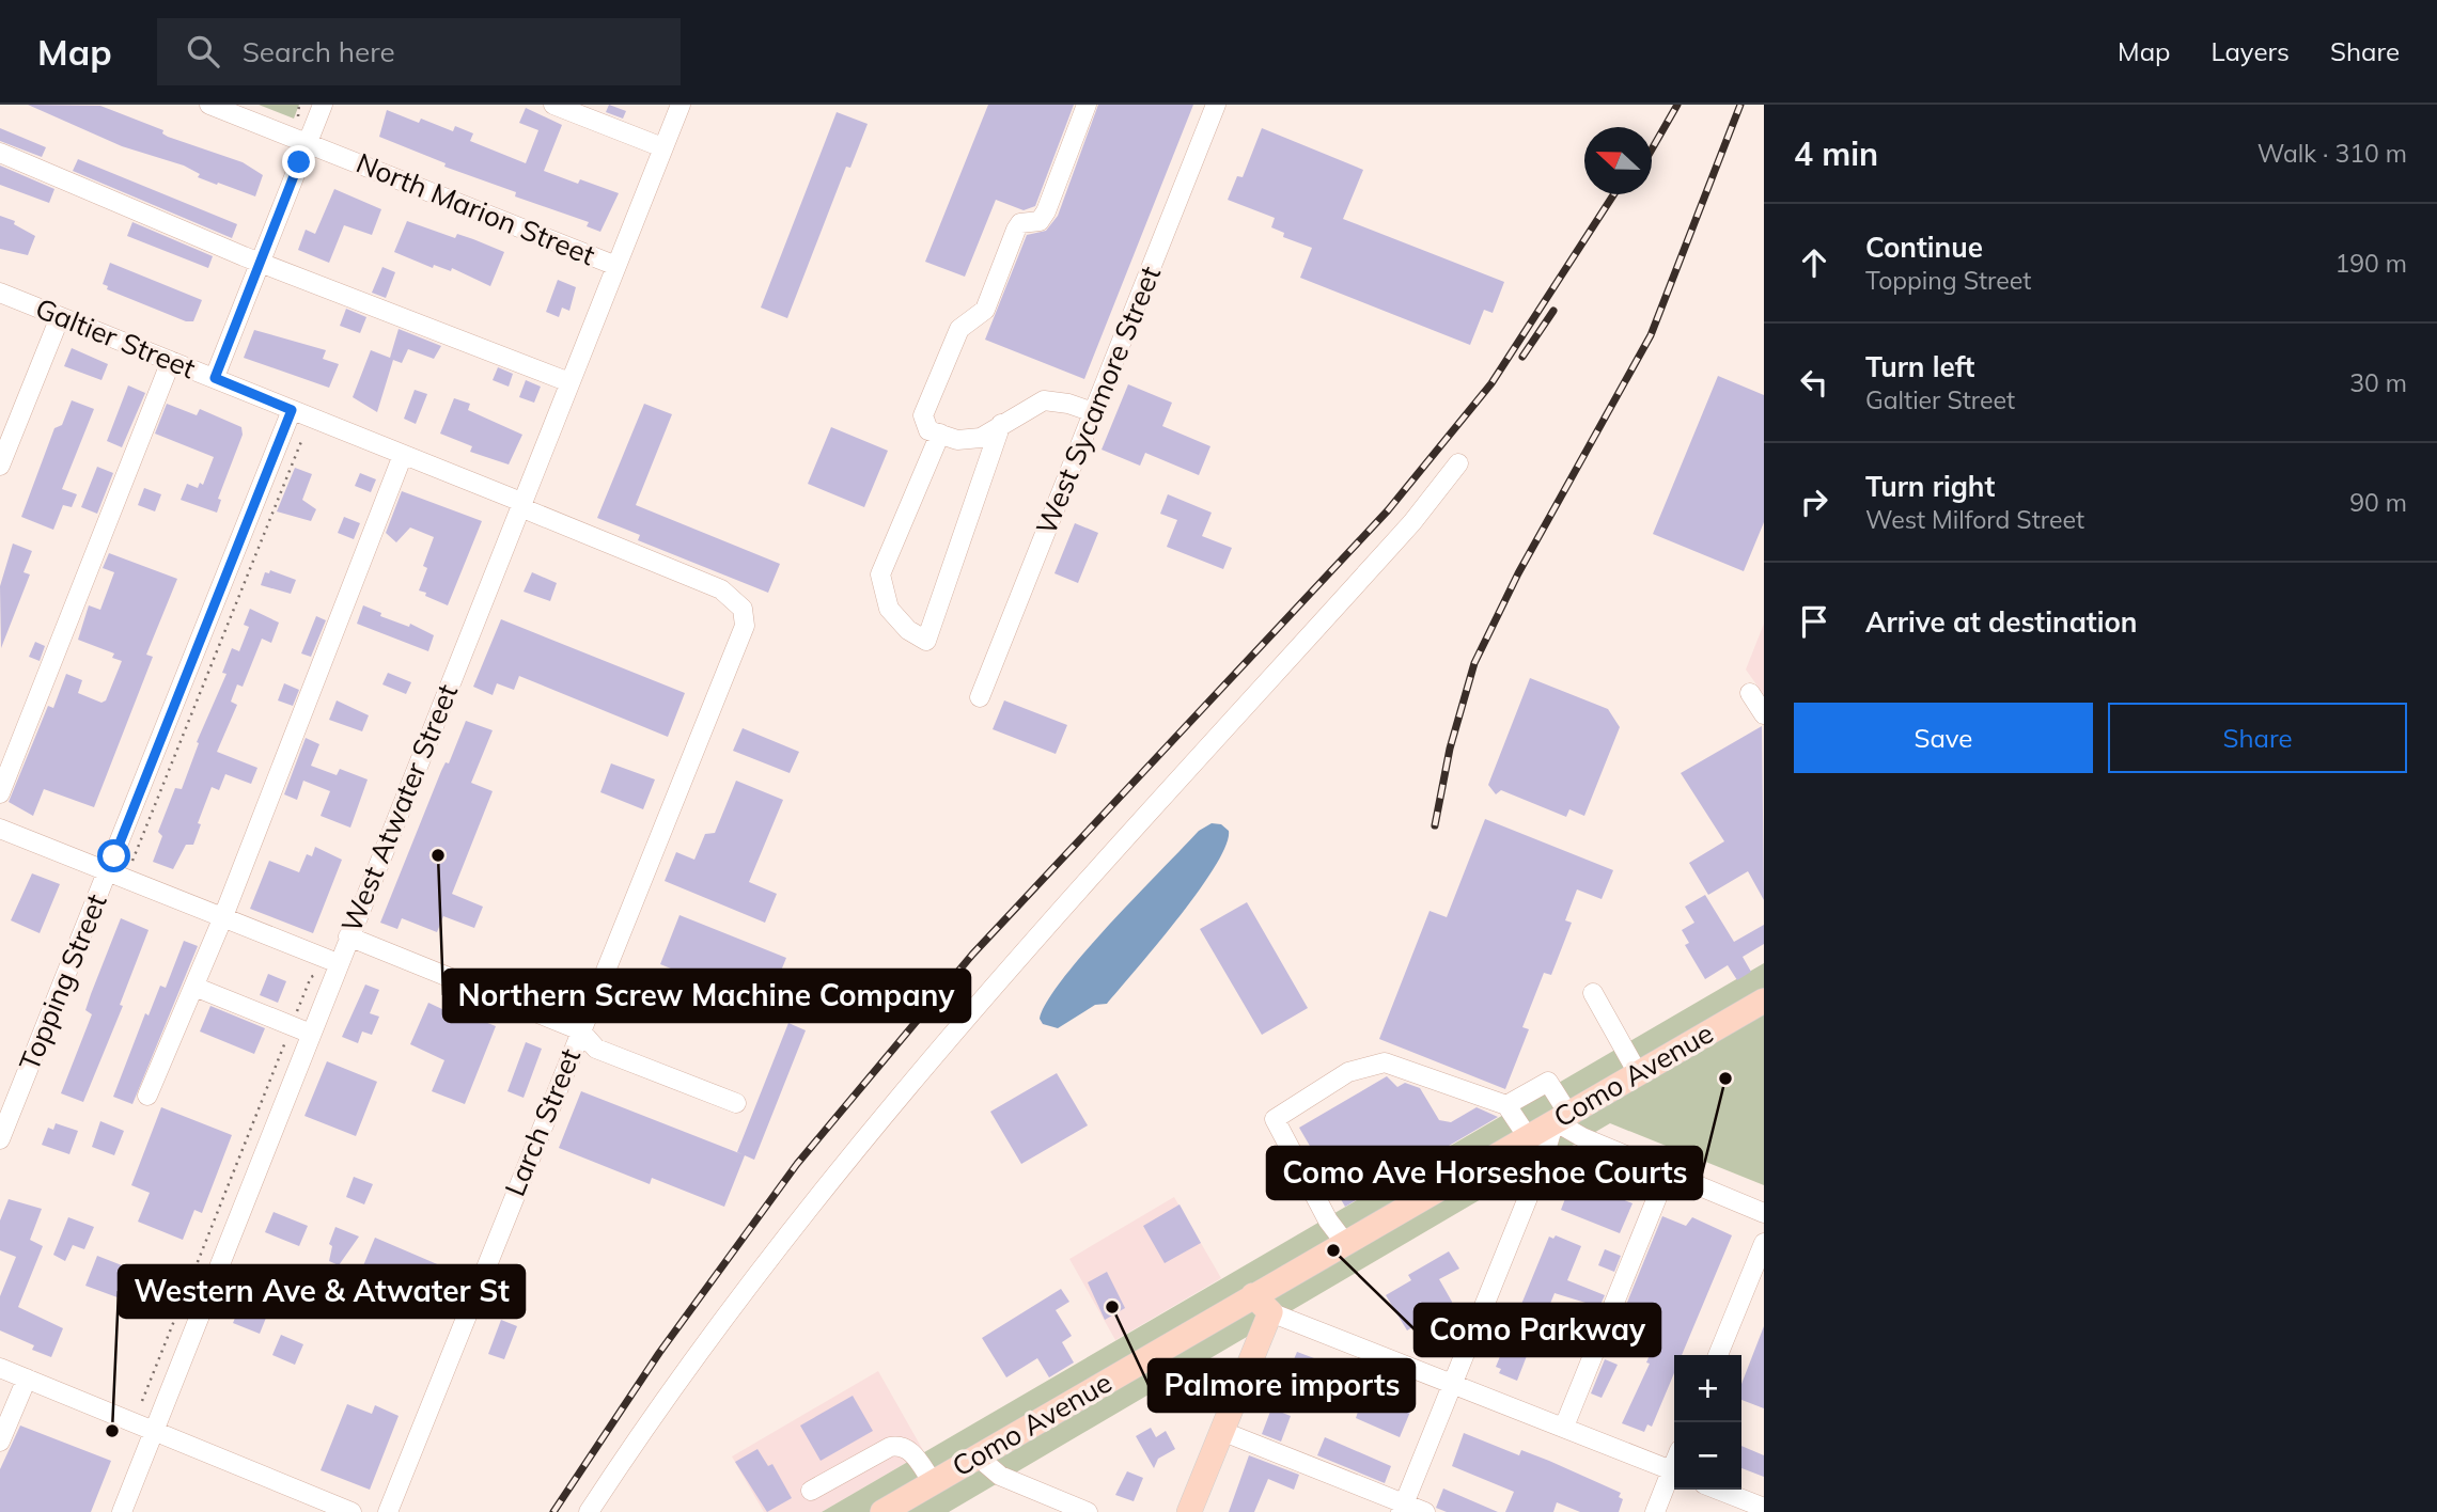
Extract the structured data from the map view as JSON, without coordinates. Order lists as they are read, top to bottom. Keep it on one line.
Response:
{"streets":{"main road":["Como Avenue"],"street":["North Marion Street","Galtier Street","West Sycamore Street","West Atwater Street","Topping Street","Larch Street"]},"crossings":[["North Marion Street","West Atwater Street"],["Galtier Street","West Atwater Street"],["Galtier Street","Topping Street"],["Galtier Street","Larch Street"]],"places":["Northern Screw Machine Company","Como Ave Horseshoe Courts","Como Parkway","Palmore imports","Western Ave & Atwater St"],"north":"left","page":{"header":"Map","search":"Search here","nav":["Map","Layers","Share"],"heading":["4 min","Walk · 310 m"],"list":[["Continue","Topping Street","190 m"],["Turn left","Galtier Street","30 m"],["Turn right","West Milford Street","90 m"],"Arrive at destination"],"buttons":["Save","Share"],"map_buttons":["+","−"]}}
